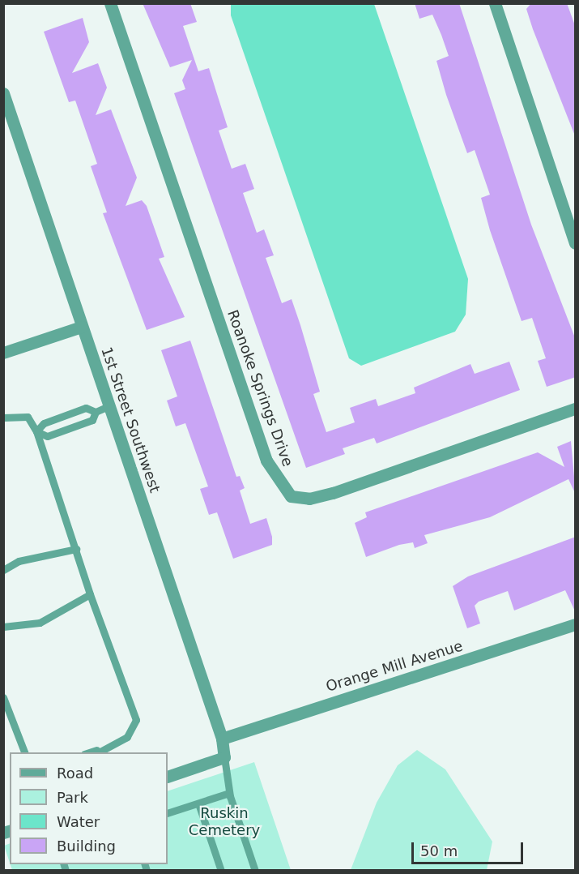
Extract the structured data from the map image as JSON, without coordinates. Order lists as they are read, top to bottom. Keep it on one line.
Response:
{"streets":{"street":["Roanoke Springs Drive","1st Street Southwest","Orange Mill Avenue"]},"crossings":[["1st Street Southwest","Orange Mill Avenue"]],"parks":["Ruskin Cemetery"],"legend":["Road","Park","Water","Building"],"scale_bar":"50 m"}
